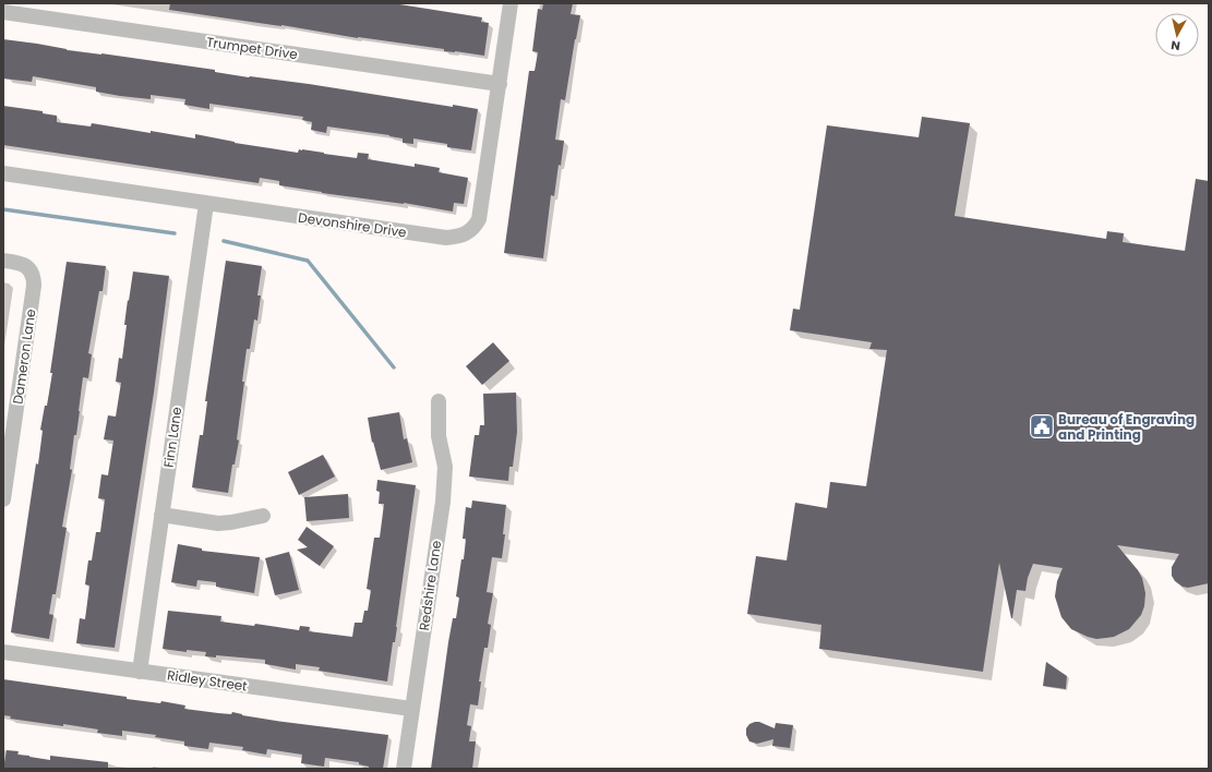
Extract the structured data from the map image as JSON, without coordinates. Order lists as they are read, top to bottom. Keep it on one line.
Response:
{"streets":{"street":["Trumpet Drive","Devonshire Drive","Dameron Lane","Finn Lane","Redshire Lane","Ridley Street"]},"crossings":[["Trumpet Drive","Devonshire Drive"],["Devonshire Drive","Finn Lane"],["Finn Lane","Ridley Street"],["Redshire Lane","Ridley Street"]],"places":{"public building":["Bureau of Engraving and Printing"]},"north":"bottom"}
